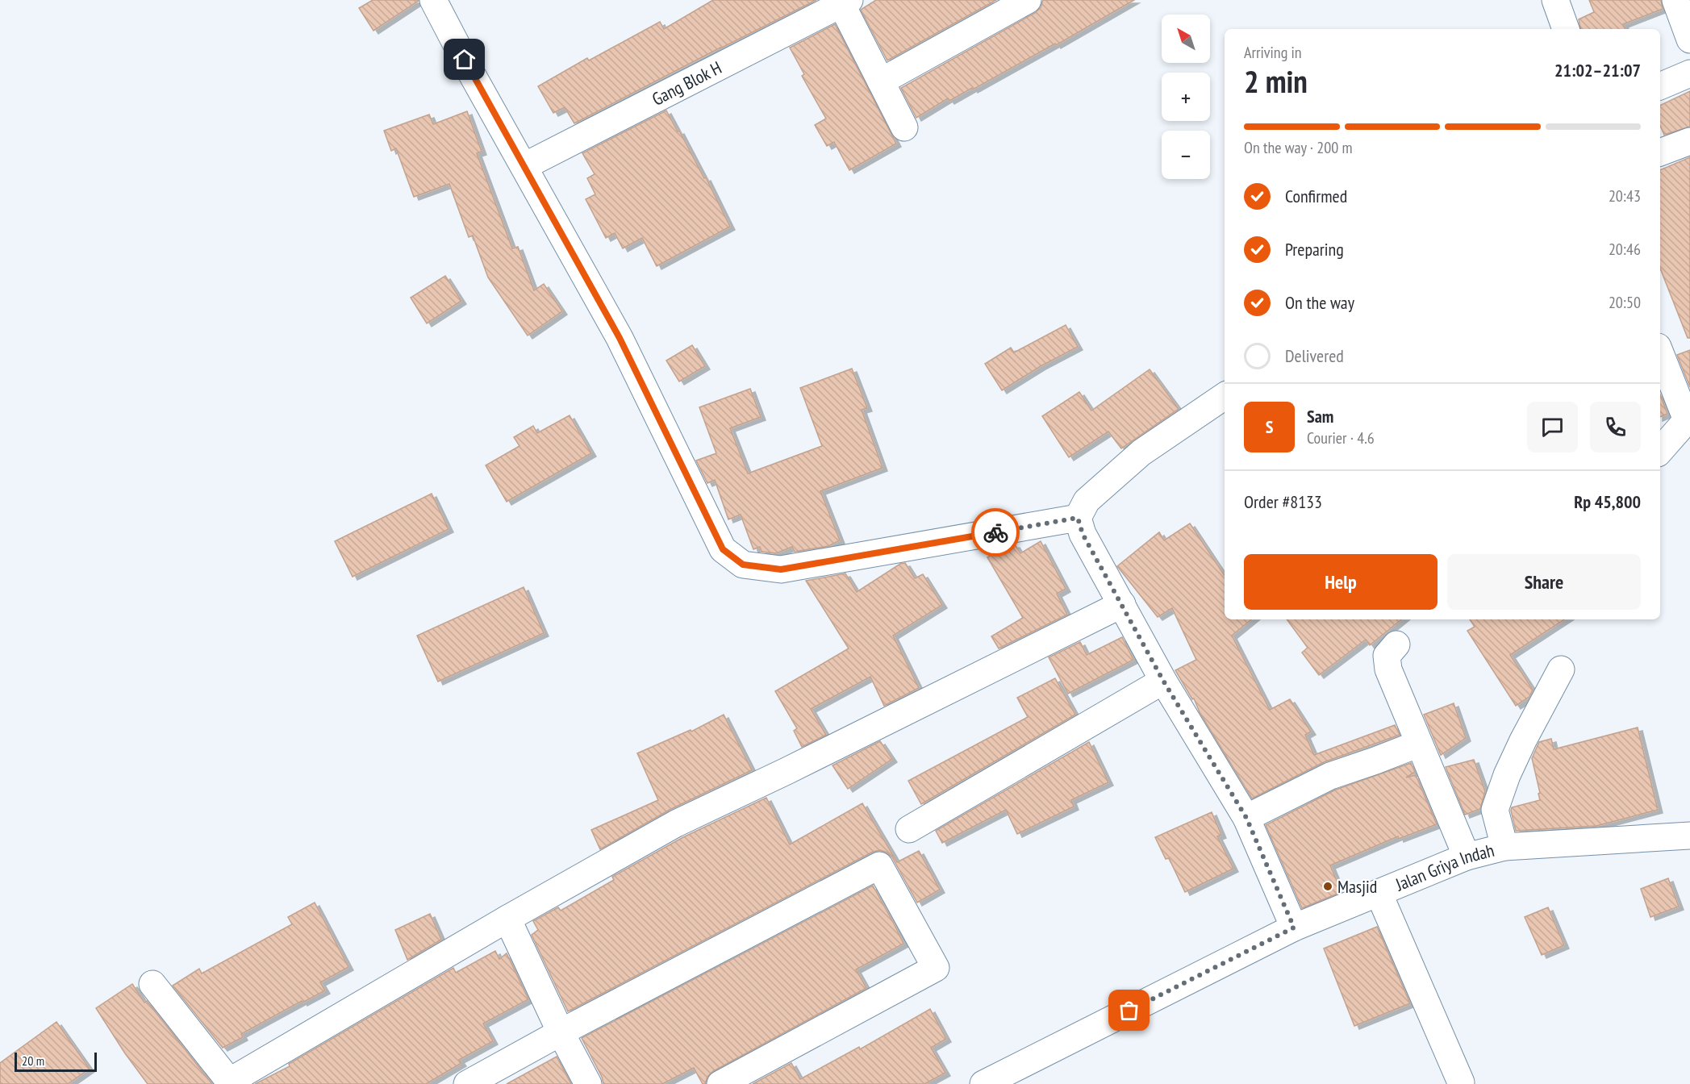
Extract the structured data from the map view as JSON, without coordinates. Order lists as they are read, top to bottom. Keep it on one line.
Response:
{"streets":{"street":["Gang Blok H","Jalan Griya Indah"]},"places":["Masjid"],"scale_bar":"20 m","north":"top left","page":{"map_buttons":["+","−"],"heading":["2 min","Arriving in","21:02–21:07"],"panel":["Sam","Courier · 4.6","Order #8133","Rp 45,800"],"bar":"On the way · 200 m","list":[["Confirmed","20:43"],["Preparing","20:46"],["On the way","20:50"],"Delivered"],"round":"S","buttons":["Help","Share"],"scale":"20 m"}}
